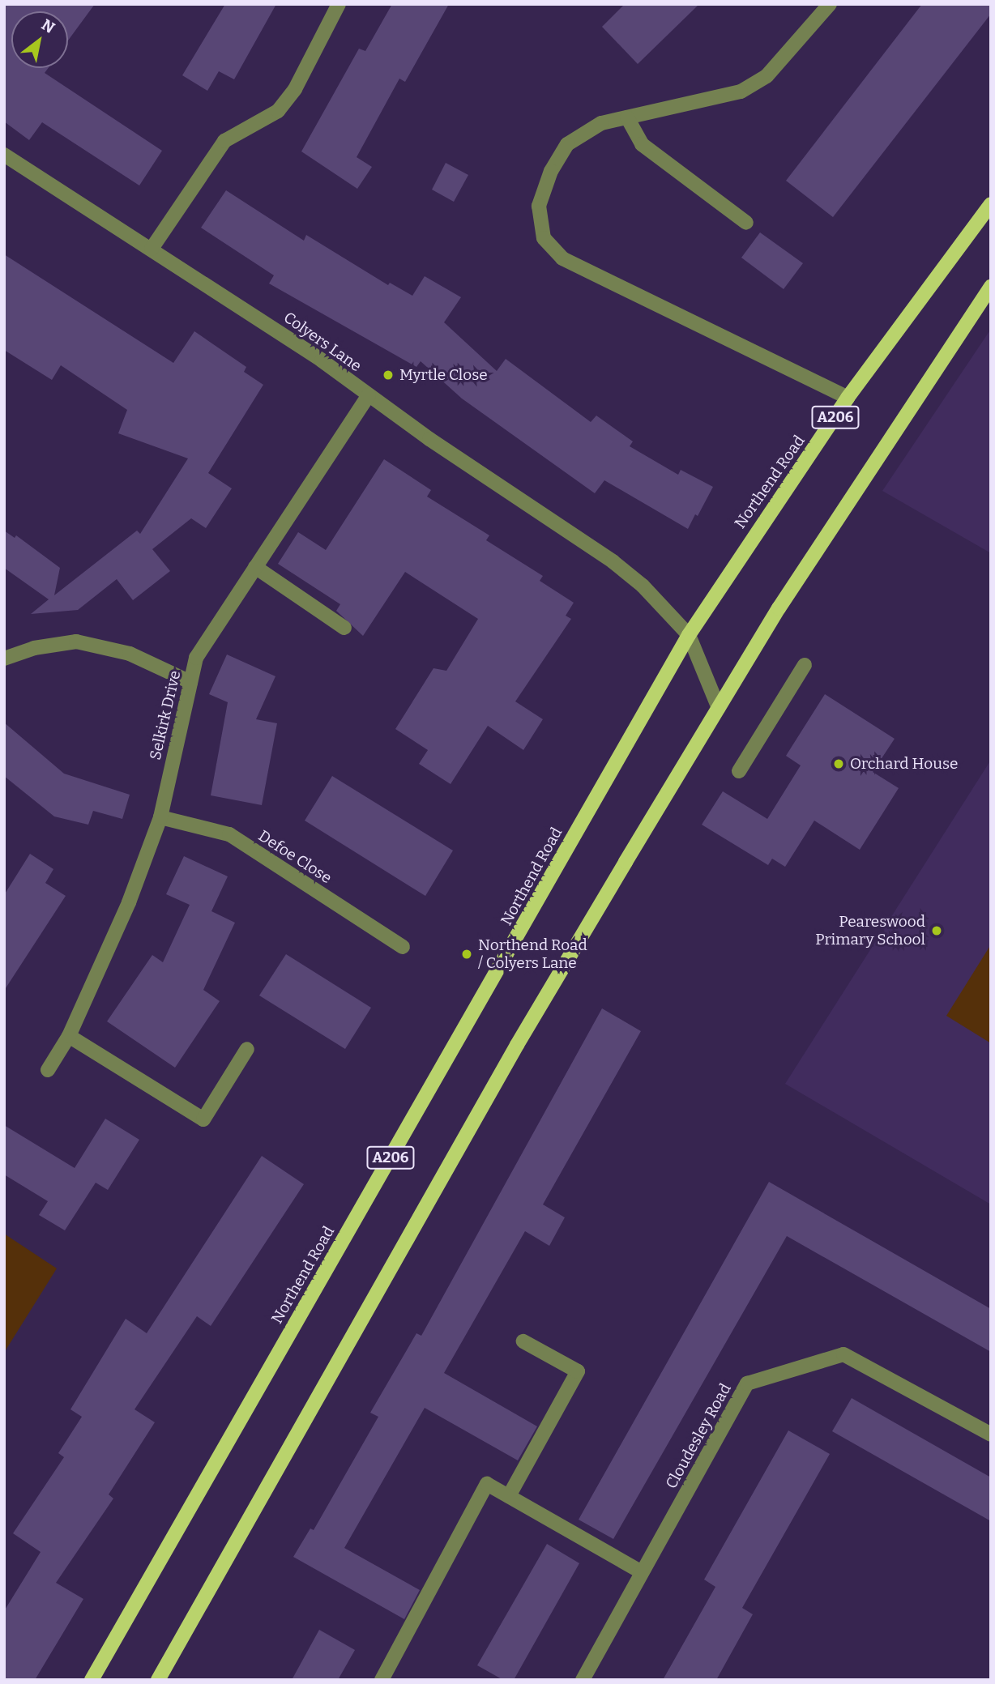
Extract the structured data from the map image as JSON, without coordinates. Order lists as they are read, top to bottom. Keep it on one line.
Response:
{"streets":{"main road":["A206","Northend Road"],"street":["Colyers Lane","Selkirk Drive","Defoe Close","Cloudesley Road"]},"crossings":[["Colyers Lane","Northend Road"],["Colyers Lane","Selkirk Drive"],["Selkirk Drive","Defoe Close"]],"places":["Myrtle Close","Orchard House","Peareswood Primary School","Northend Road / Colyers Lane"],"north":"top right"}
